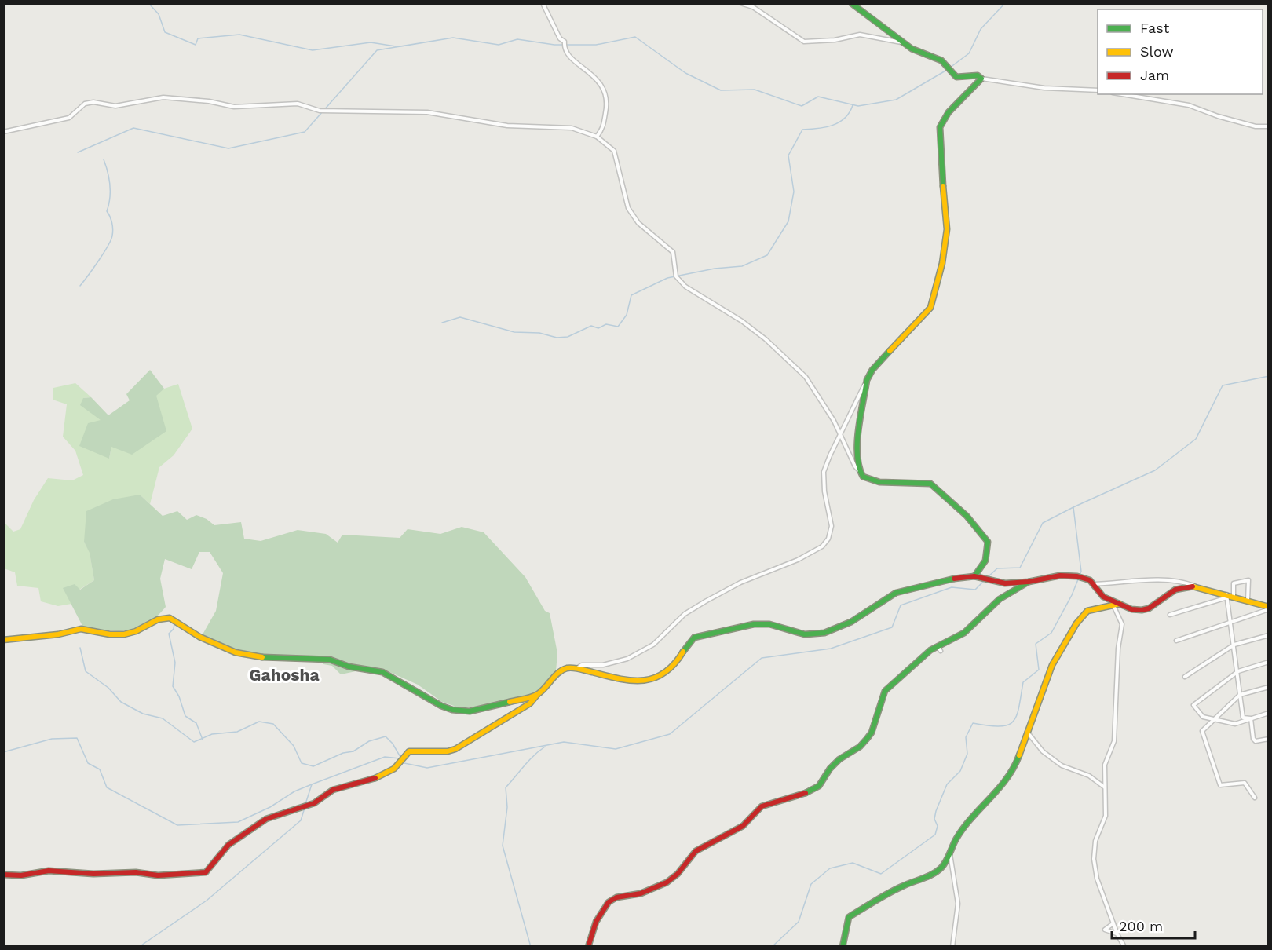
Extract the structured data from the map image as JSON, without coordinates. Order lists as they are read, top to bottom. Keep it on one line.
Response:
{"districts":["Gahosha"],"legend":["Fast","Slow","Jam"],"scale_bar":"200 m"}
